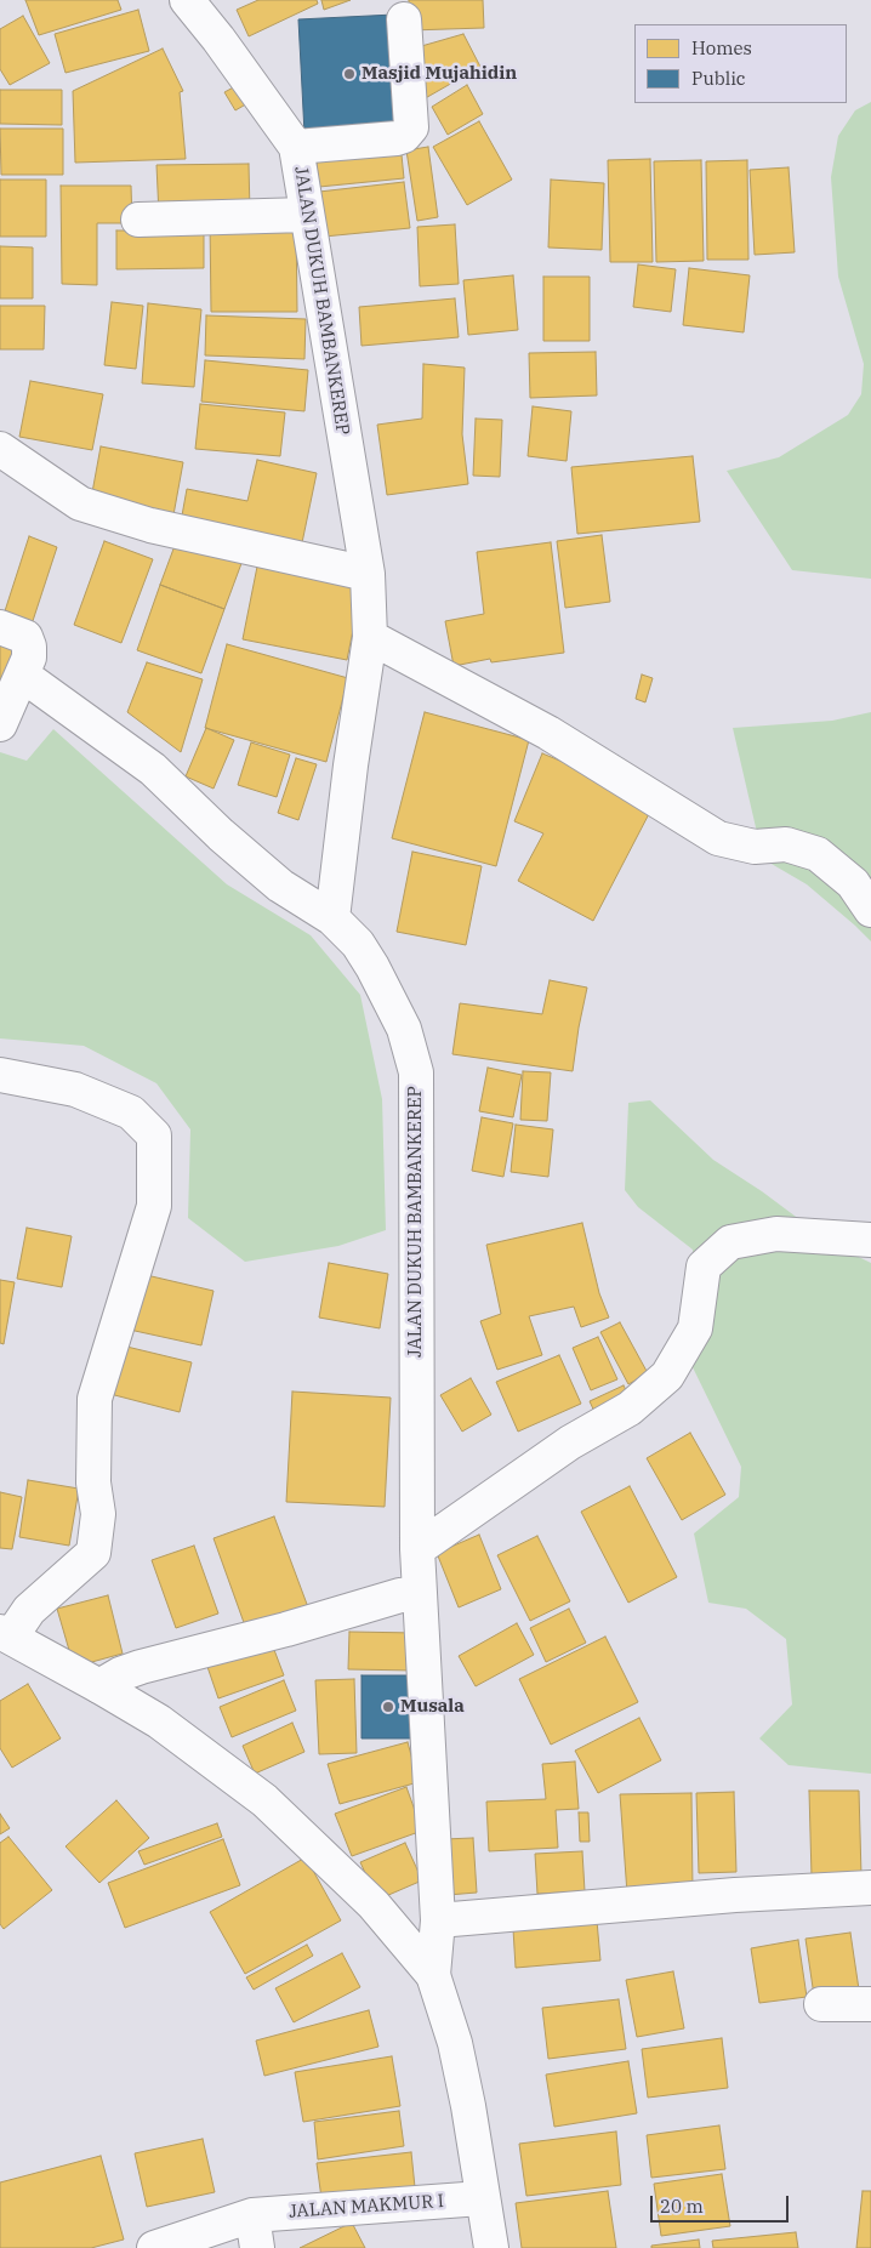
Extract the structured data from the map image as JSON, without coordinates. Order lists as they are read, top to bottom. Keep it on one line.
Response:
{"streets":{"street":["JALAN DUKUH BAMBANKEREP","JALAN MAKMUR I"]},"places":["Masjid Mujahidin","Musala"],"legend":["Homes","Public"],"scale_bar":"20 m"}
